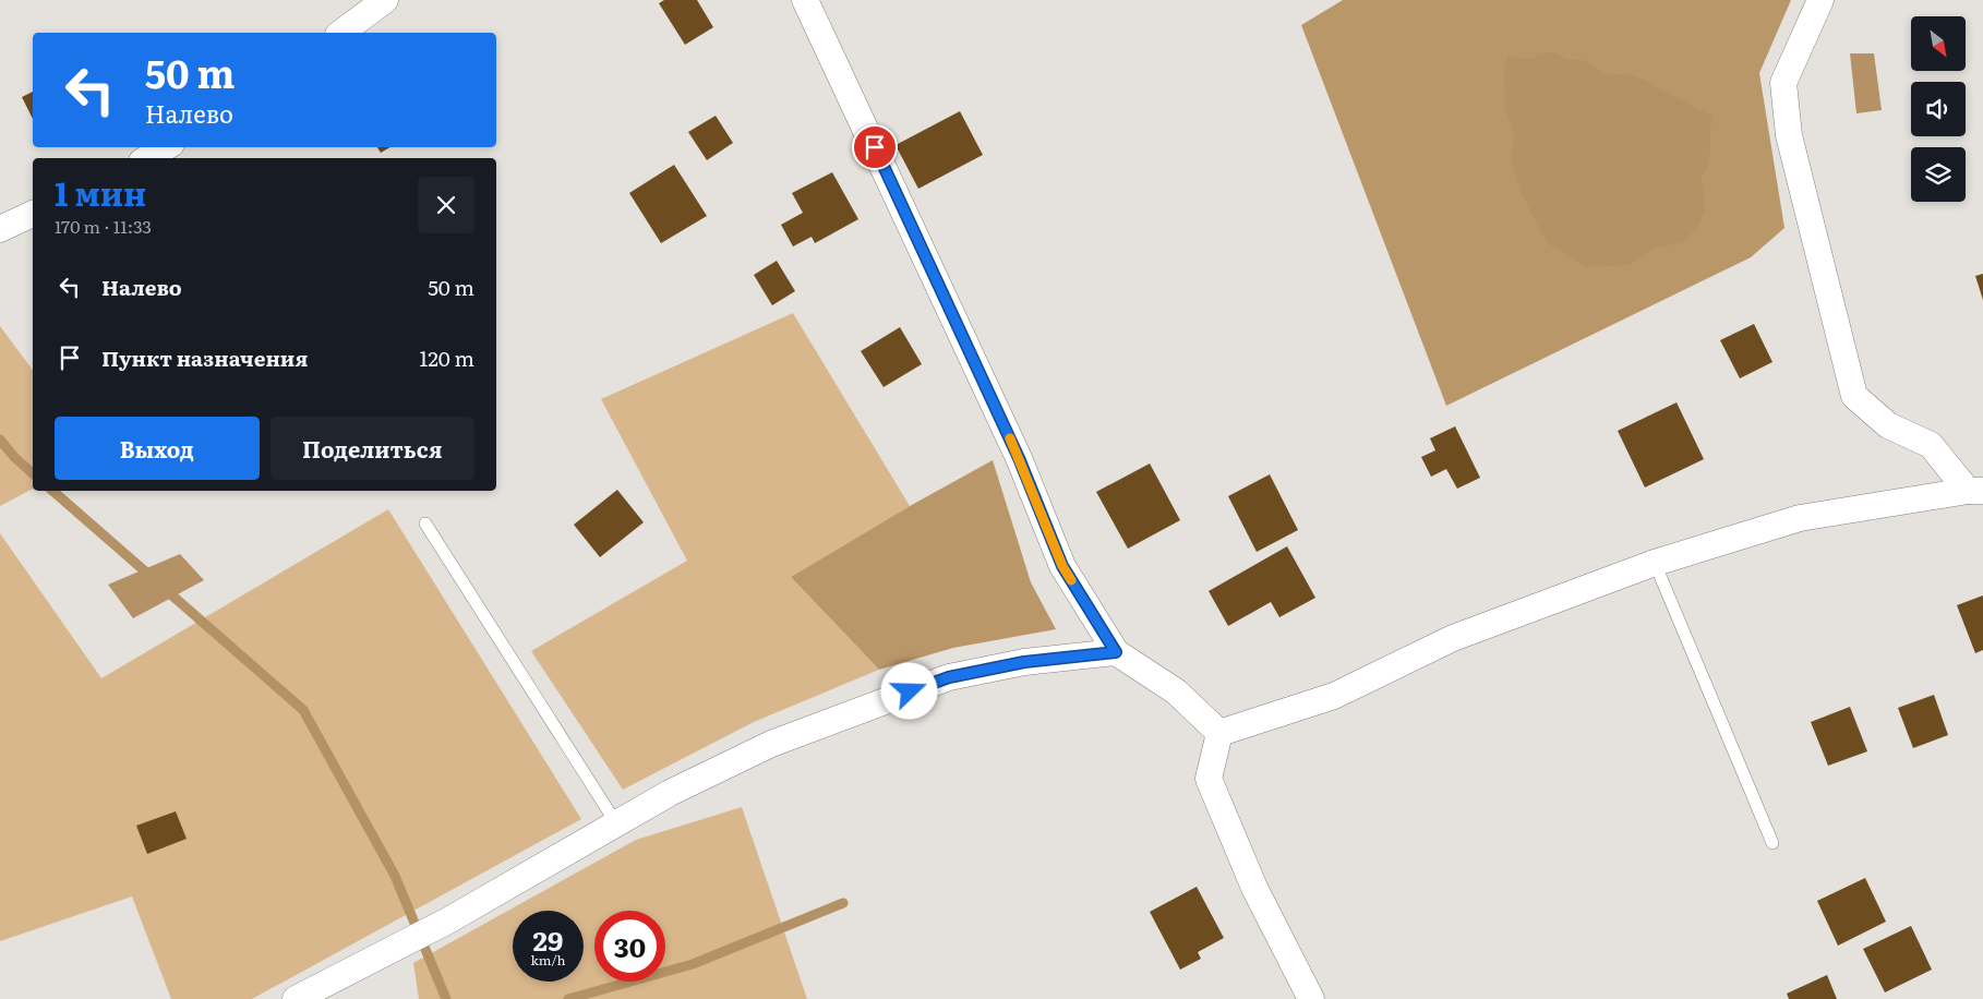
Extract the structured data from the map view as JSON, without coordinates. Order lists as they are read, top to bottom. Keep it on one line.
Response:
{"north":"bottom right","page":{"turn":["50 m","Налево"],"heading":["1 мин","170 m · 11:33"],"list":[{"name":"Налево","value":"50 m"},{"name":"Пункт назначения","value":"120 m"}],"buttons":["Выход","Поделиться"],"speed":"29 km/h","limit":"30"}}
